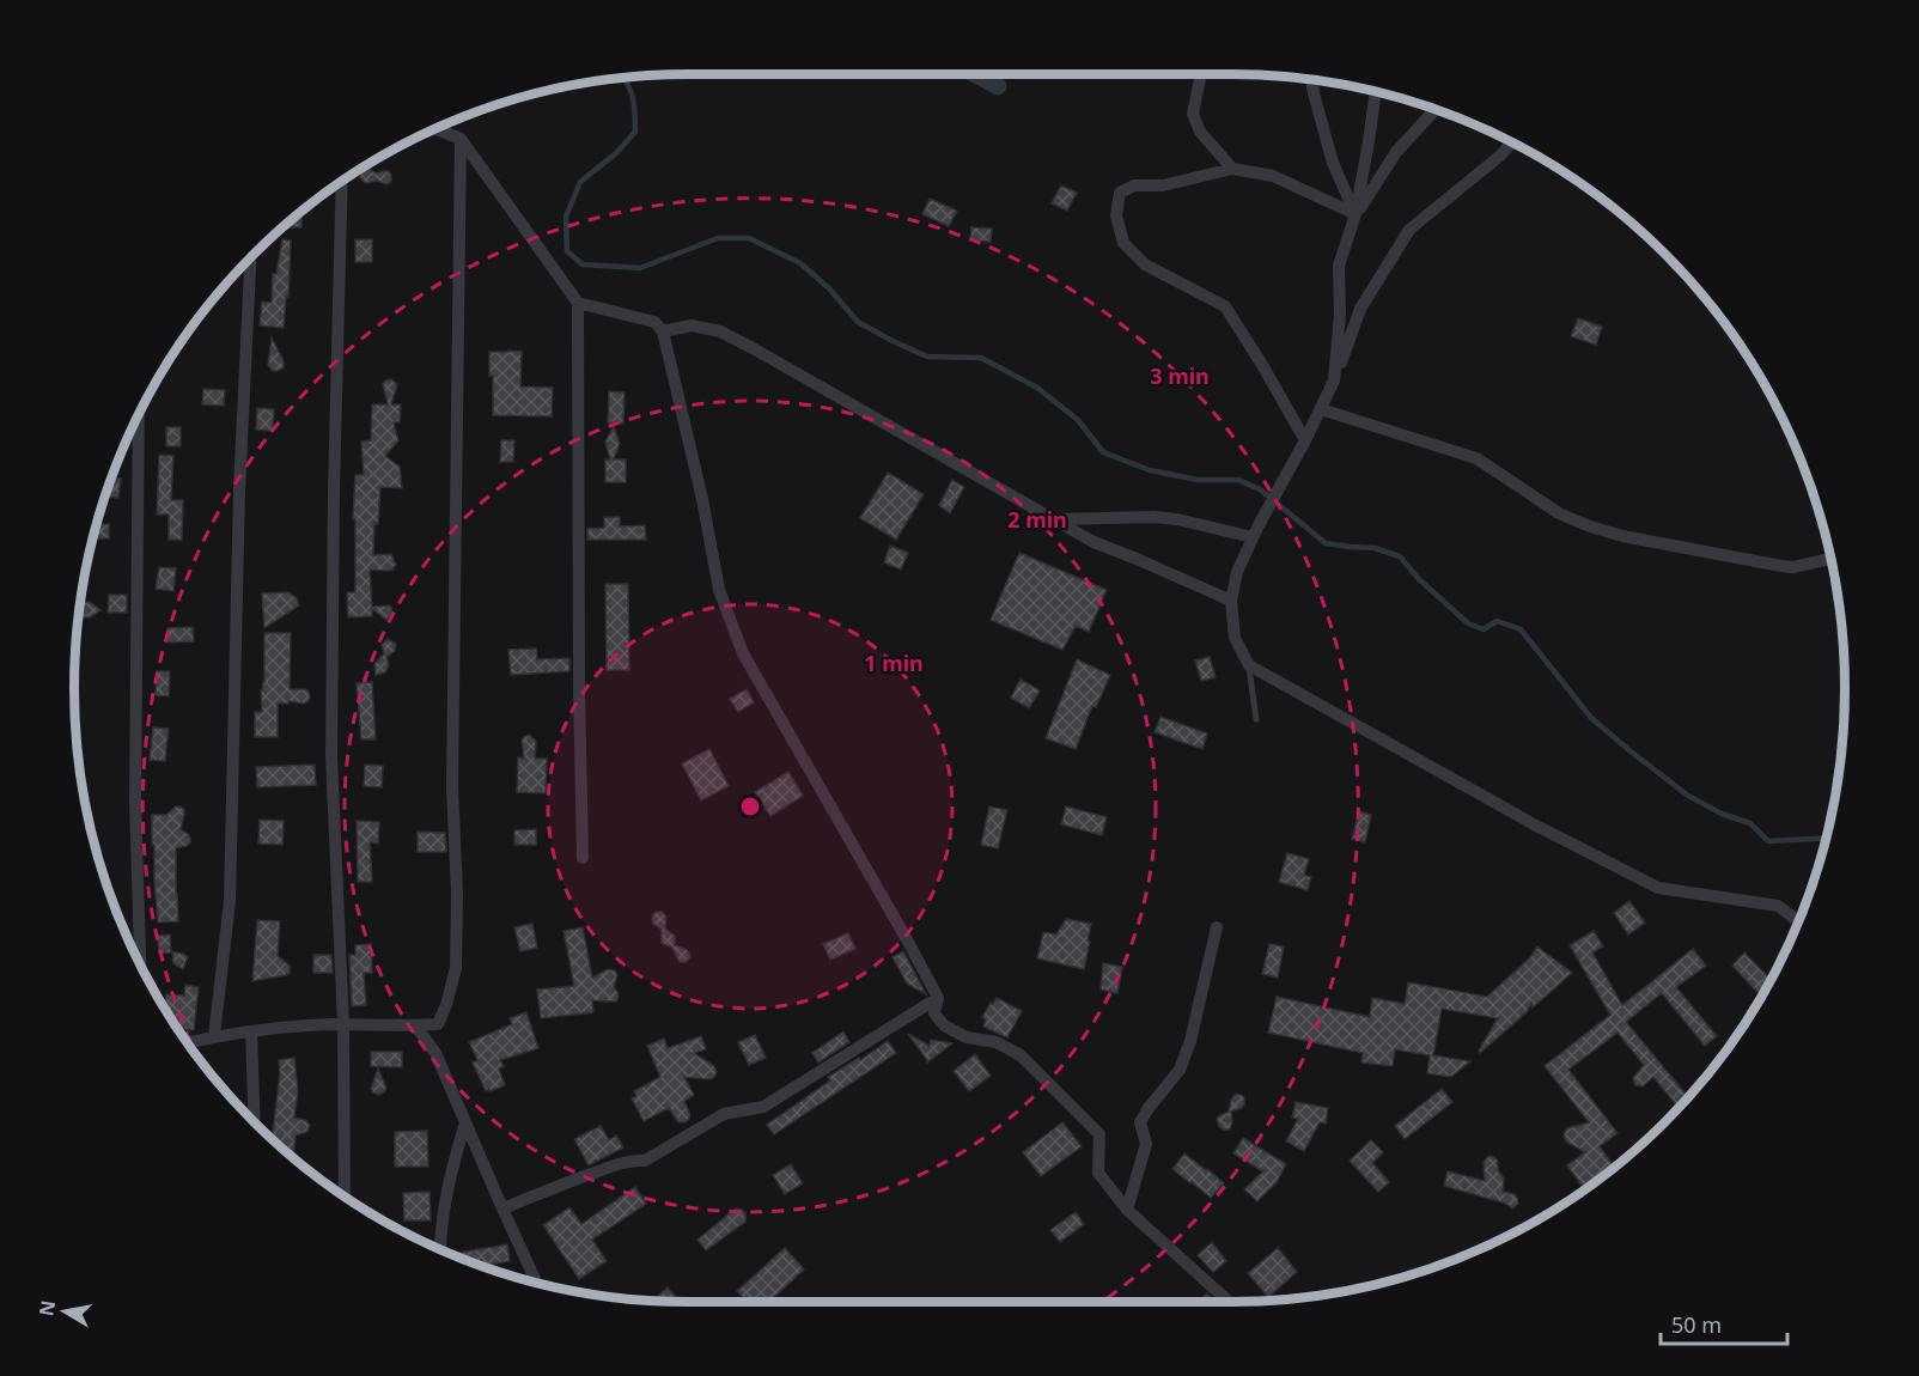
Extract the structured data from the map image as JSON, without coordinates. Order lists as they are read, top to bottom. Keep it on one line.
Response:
{"scale_bar":"50 m","north":"left","rings":["3 min","2 min","1 min"]}
